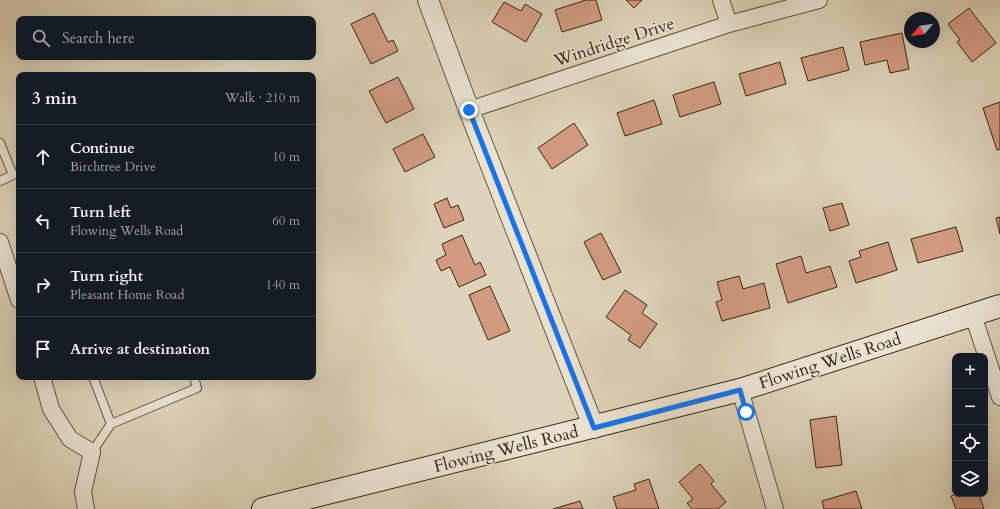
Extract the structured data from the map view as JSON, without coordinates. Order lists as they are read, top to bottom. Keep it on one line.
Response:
{"streets":{"main road":["Flowing Wells Road"],"street":["Windridge Drive"]},"north":"bottom left","page":{"search":"Search here","heading":["3 min","Walk · 210 m"],"list":[["Continue","Birchtree Drive","10 m"],["Turn left","Flowing Wells Road","60 m"],["Turn right","Pleasant Home Road","140 m"],"Arrive at destination"],"map_buttons":["+","−"]}}
